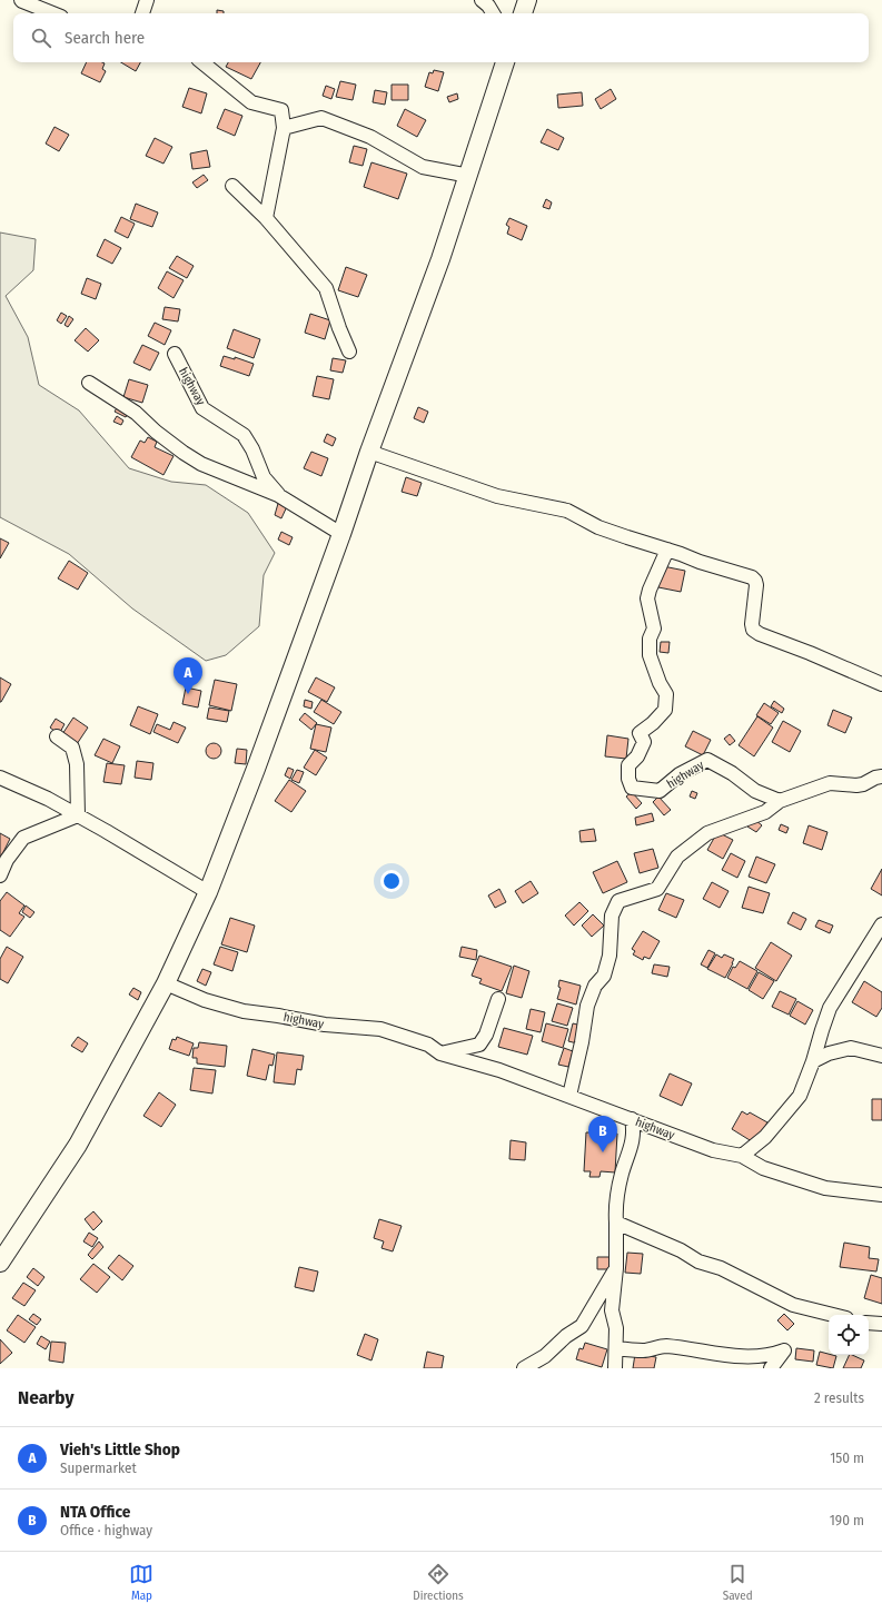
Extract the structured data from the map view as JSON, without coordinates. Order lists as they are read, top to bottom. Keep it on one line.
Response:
{"streets":{"street":["highway"]},"page":{"search":"Search here","pins":["A","B"],"heading":["Nearby","2 results"],"list":[{"mark":"A","name":"Vieh's Little Shop","note":"Supermarket","value":"150 m"},{"mark":"B","name":"NTA Office","note":"Office · highway","value":"190 m"}],"nav":["Map","Directions","Saved"]}}
